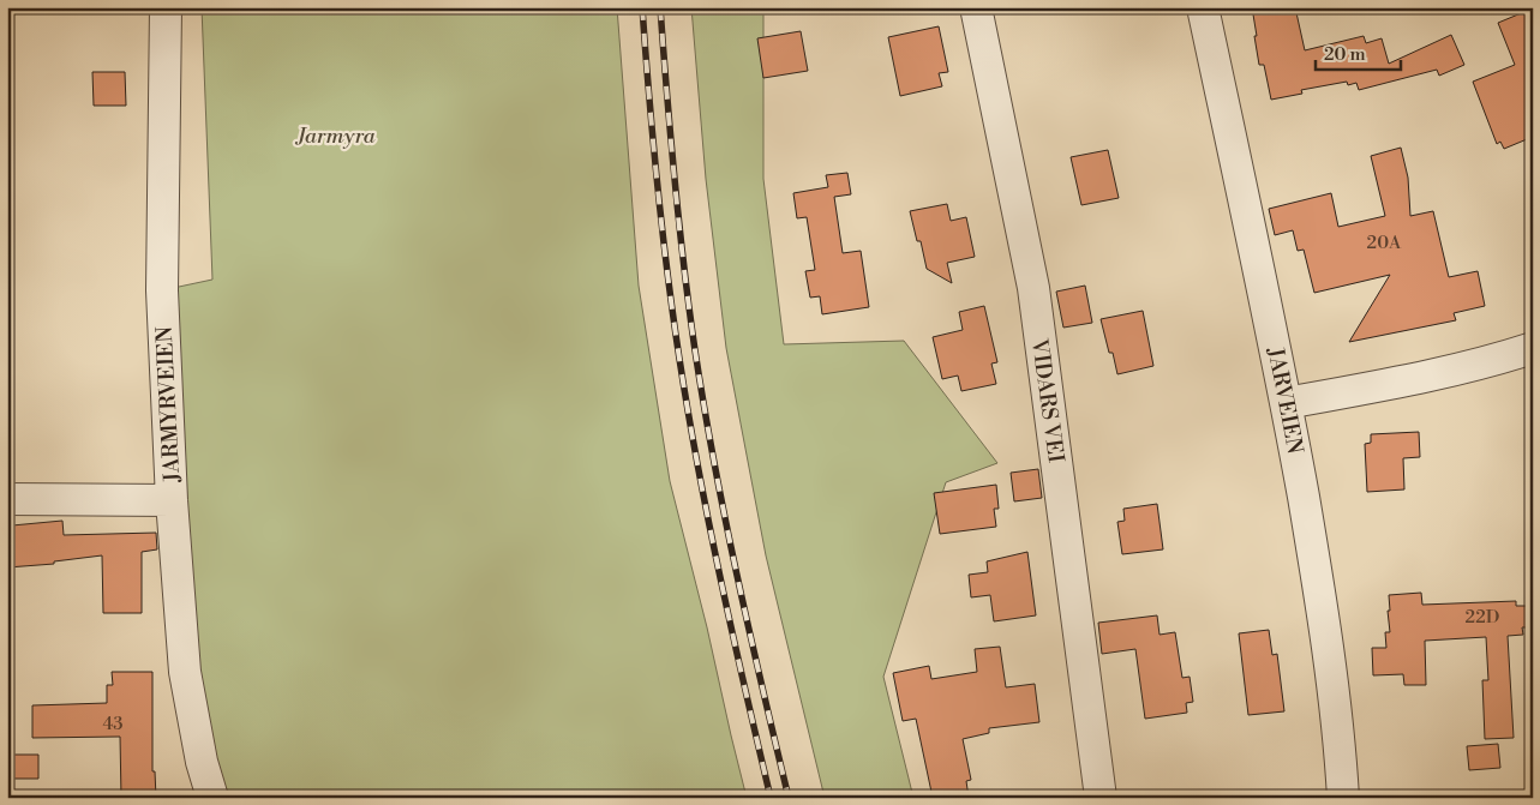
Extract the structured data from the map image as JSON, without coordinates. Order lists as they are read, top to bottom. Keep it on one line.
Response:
{"streets":{"street":["VIDARS VEI","JARVEIEN","JARMYRVEIEN"]},"parks":["Jarmyra"],"house_numbers":["20A","22D","43"],"scale_bar":"20 m"}
